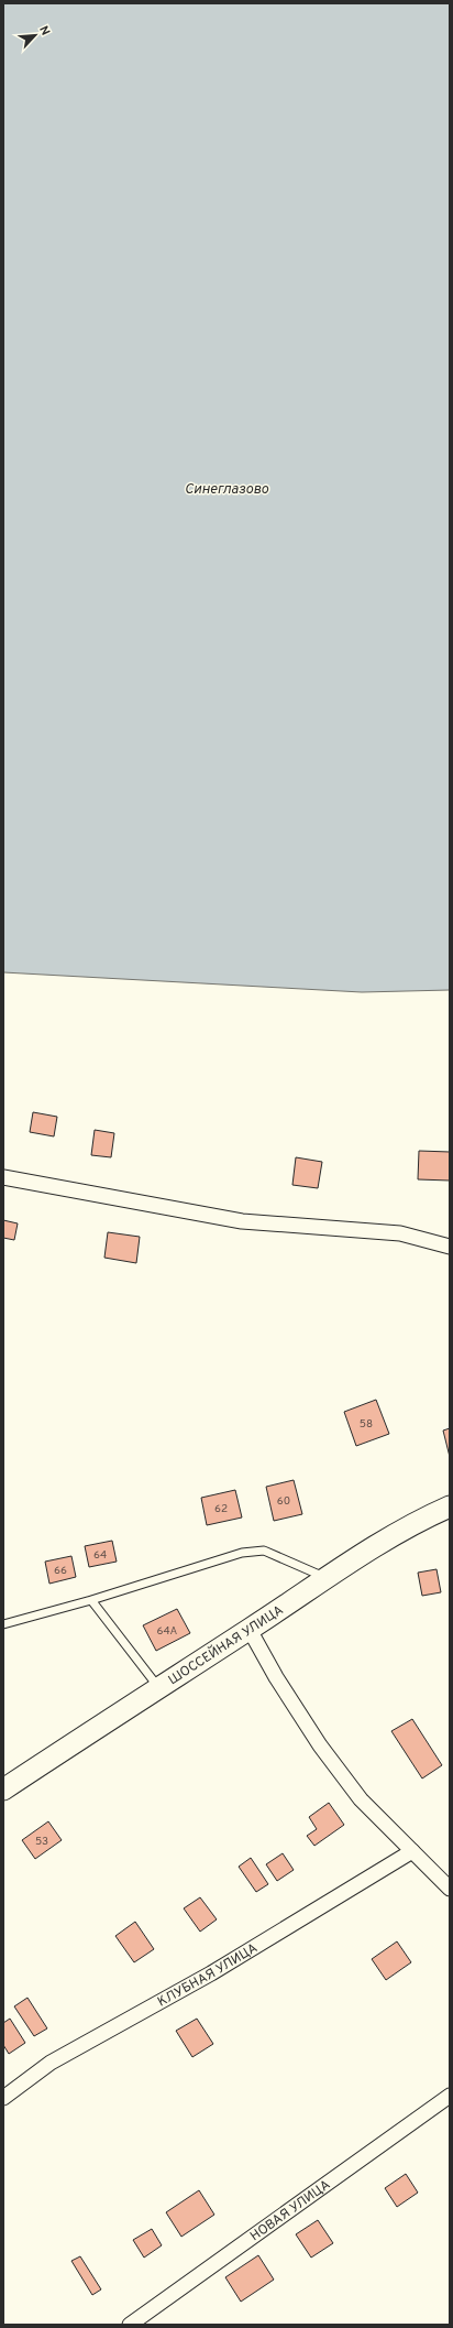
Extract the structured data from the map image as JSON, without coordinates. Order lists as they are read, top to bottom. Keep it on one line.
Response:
{"streets":{"street":["ШОССЕЙНАЯ УЛИЦА","КЛУБНАЯ УЛИЦА","НОВАЯ УЛИЦА"]},"water":["Синеглазово"],"house_numbers":["58","60","62","64","66","64А","53"],"north":"top right"}
